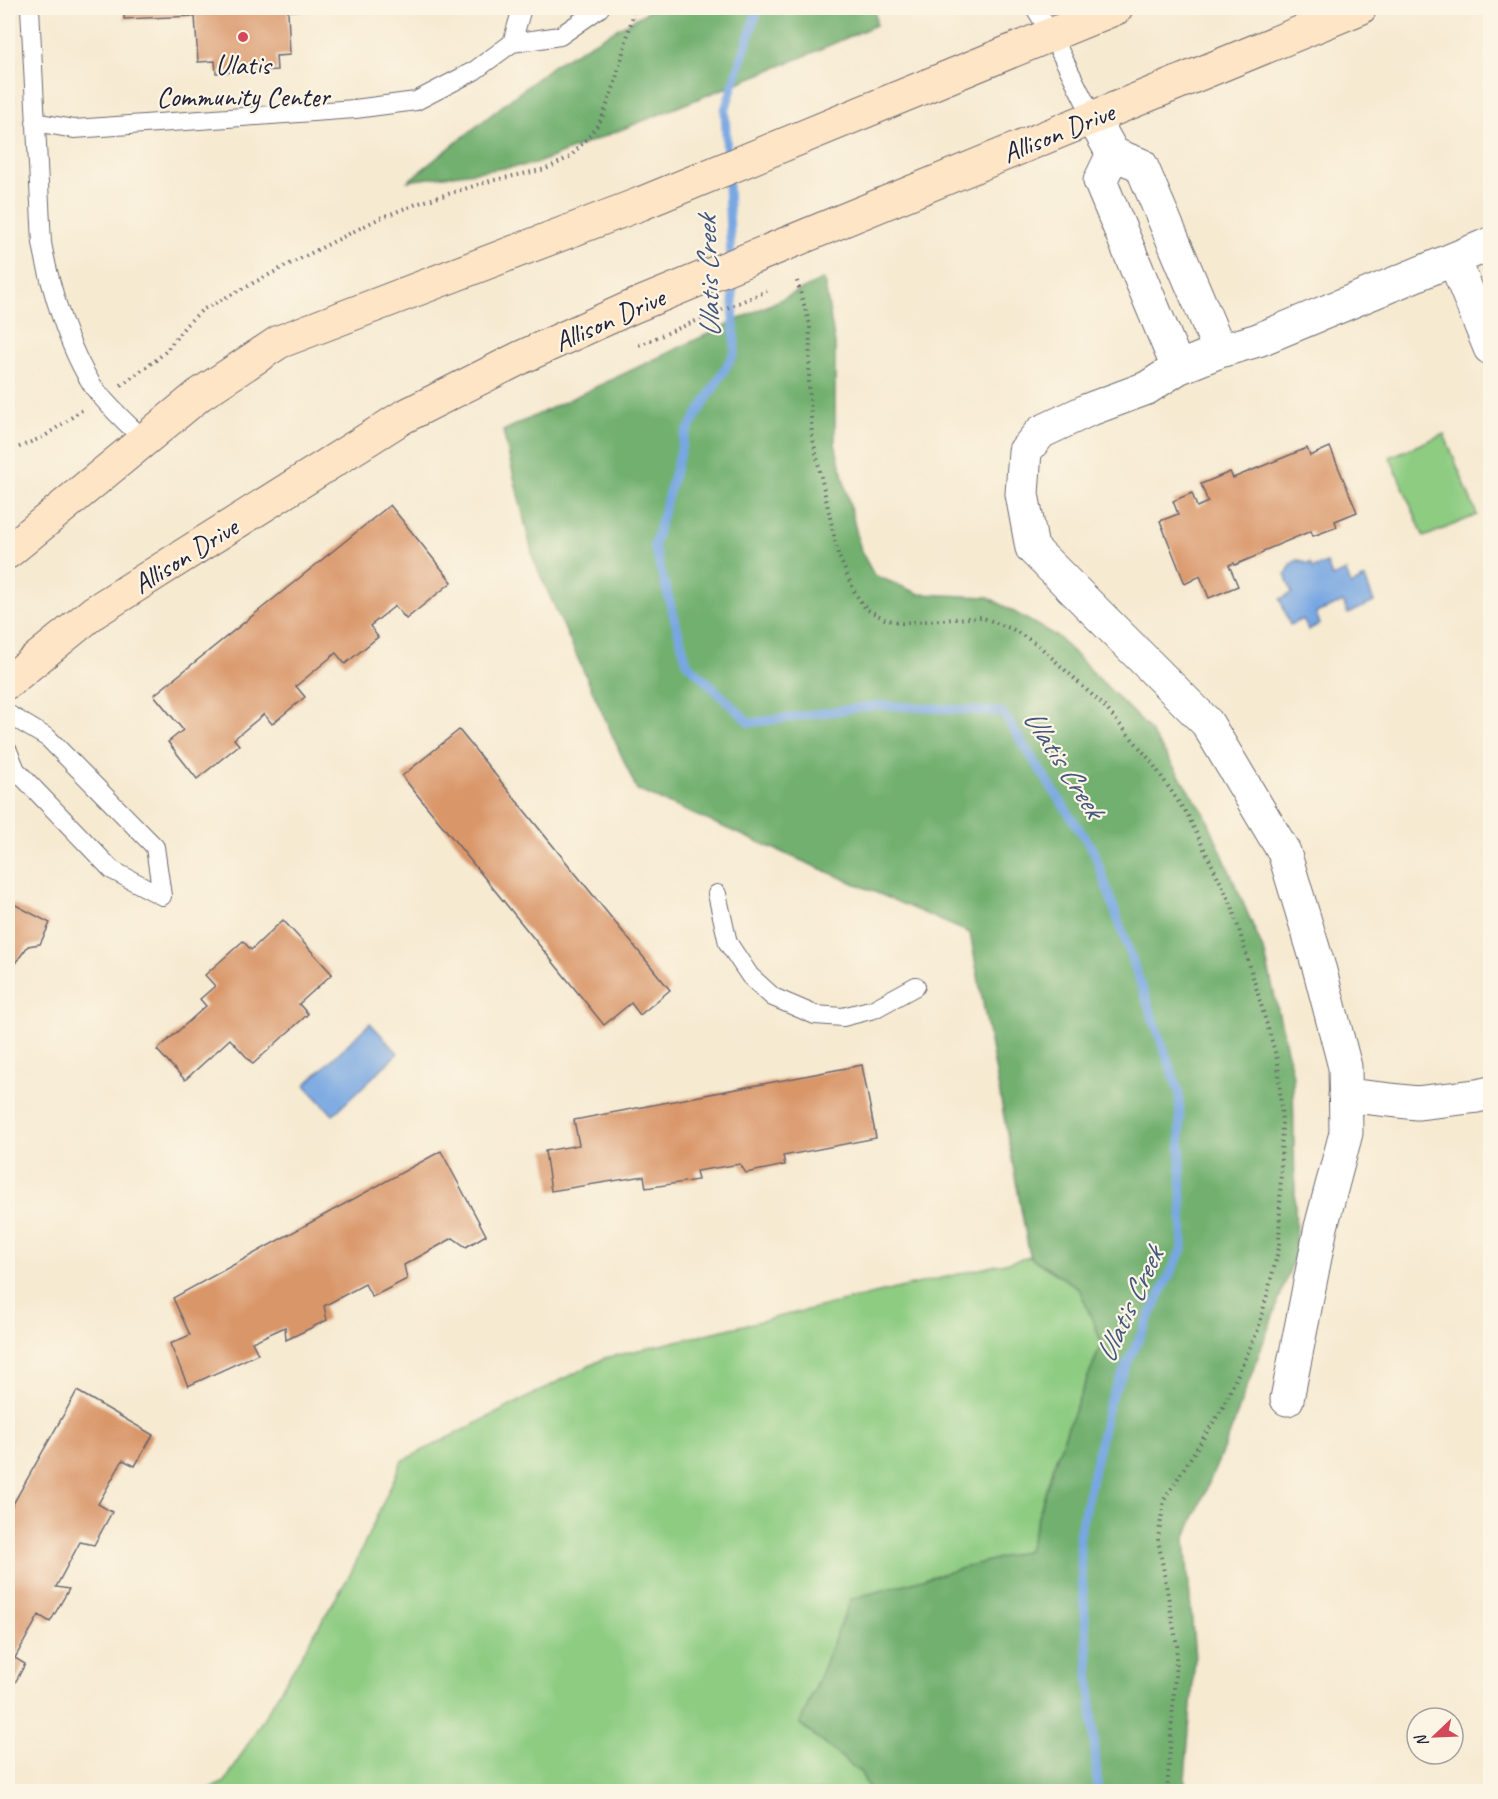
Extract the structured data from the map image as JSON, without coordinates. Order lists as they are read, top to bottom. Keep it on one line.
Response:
{"streets":{"main road":["Allison Drive"]},"water":["Ulatis Creek"],"places":["Ulatis Community Center"],"north":"bottom left"}
